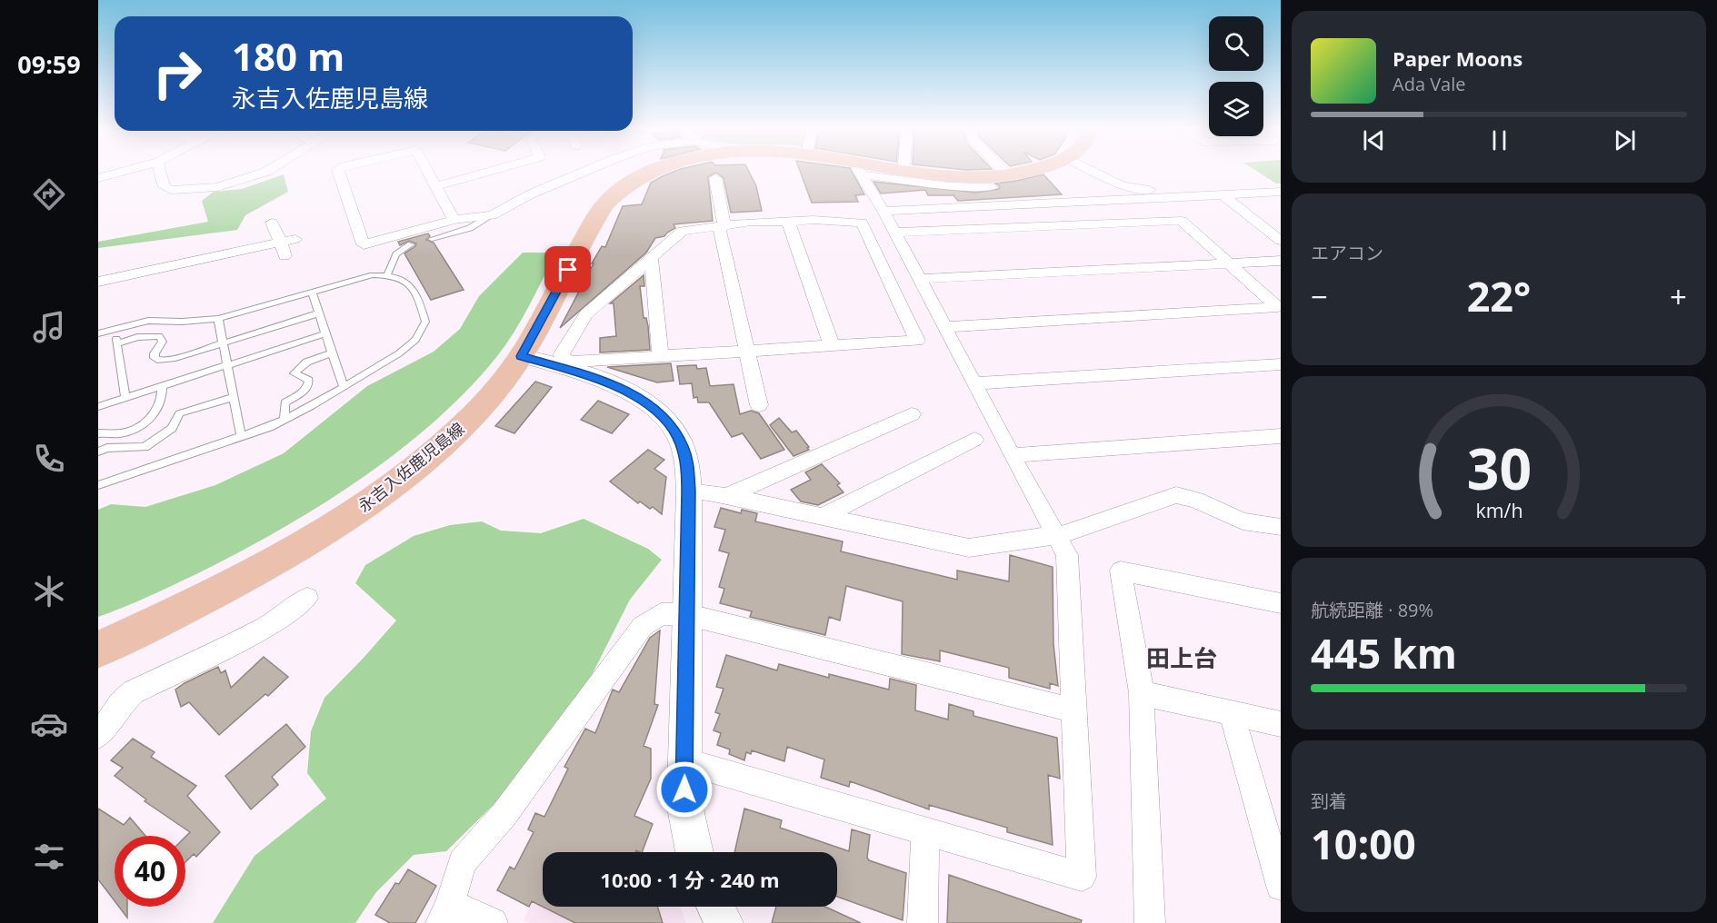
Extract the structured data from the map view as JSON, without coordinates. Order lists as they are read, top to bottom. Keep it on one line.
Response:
{"streets":{"main road":["永吉入佐鹿児島線"]},"districts":["田上台"],"page":{"tabs":"09:59","turn":["180 m","永吉入佐鹿児島線"],"song":["Paper Moons","Ada Vale"],"tile":["エアコン",["航続距離 · 89%","445 km"],["到着","10:00"]],"heat":["−","22°","+"],"limit":"40","trip":"10:00 · 1 分 · 240 m","gauge":["30","km/h"]}}
